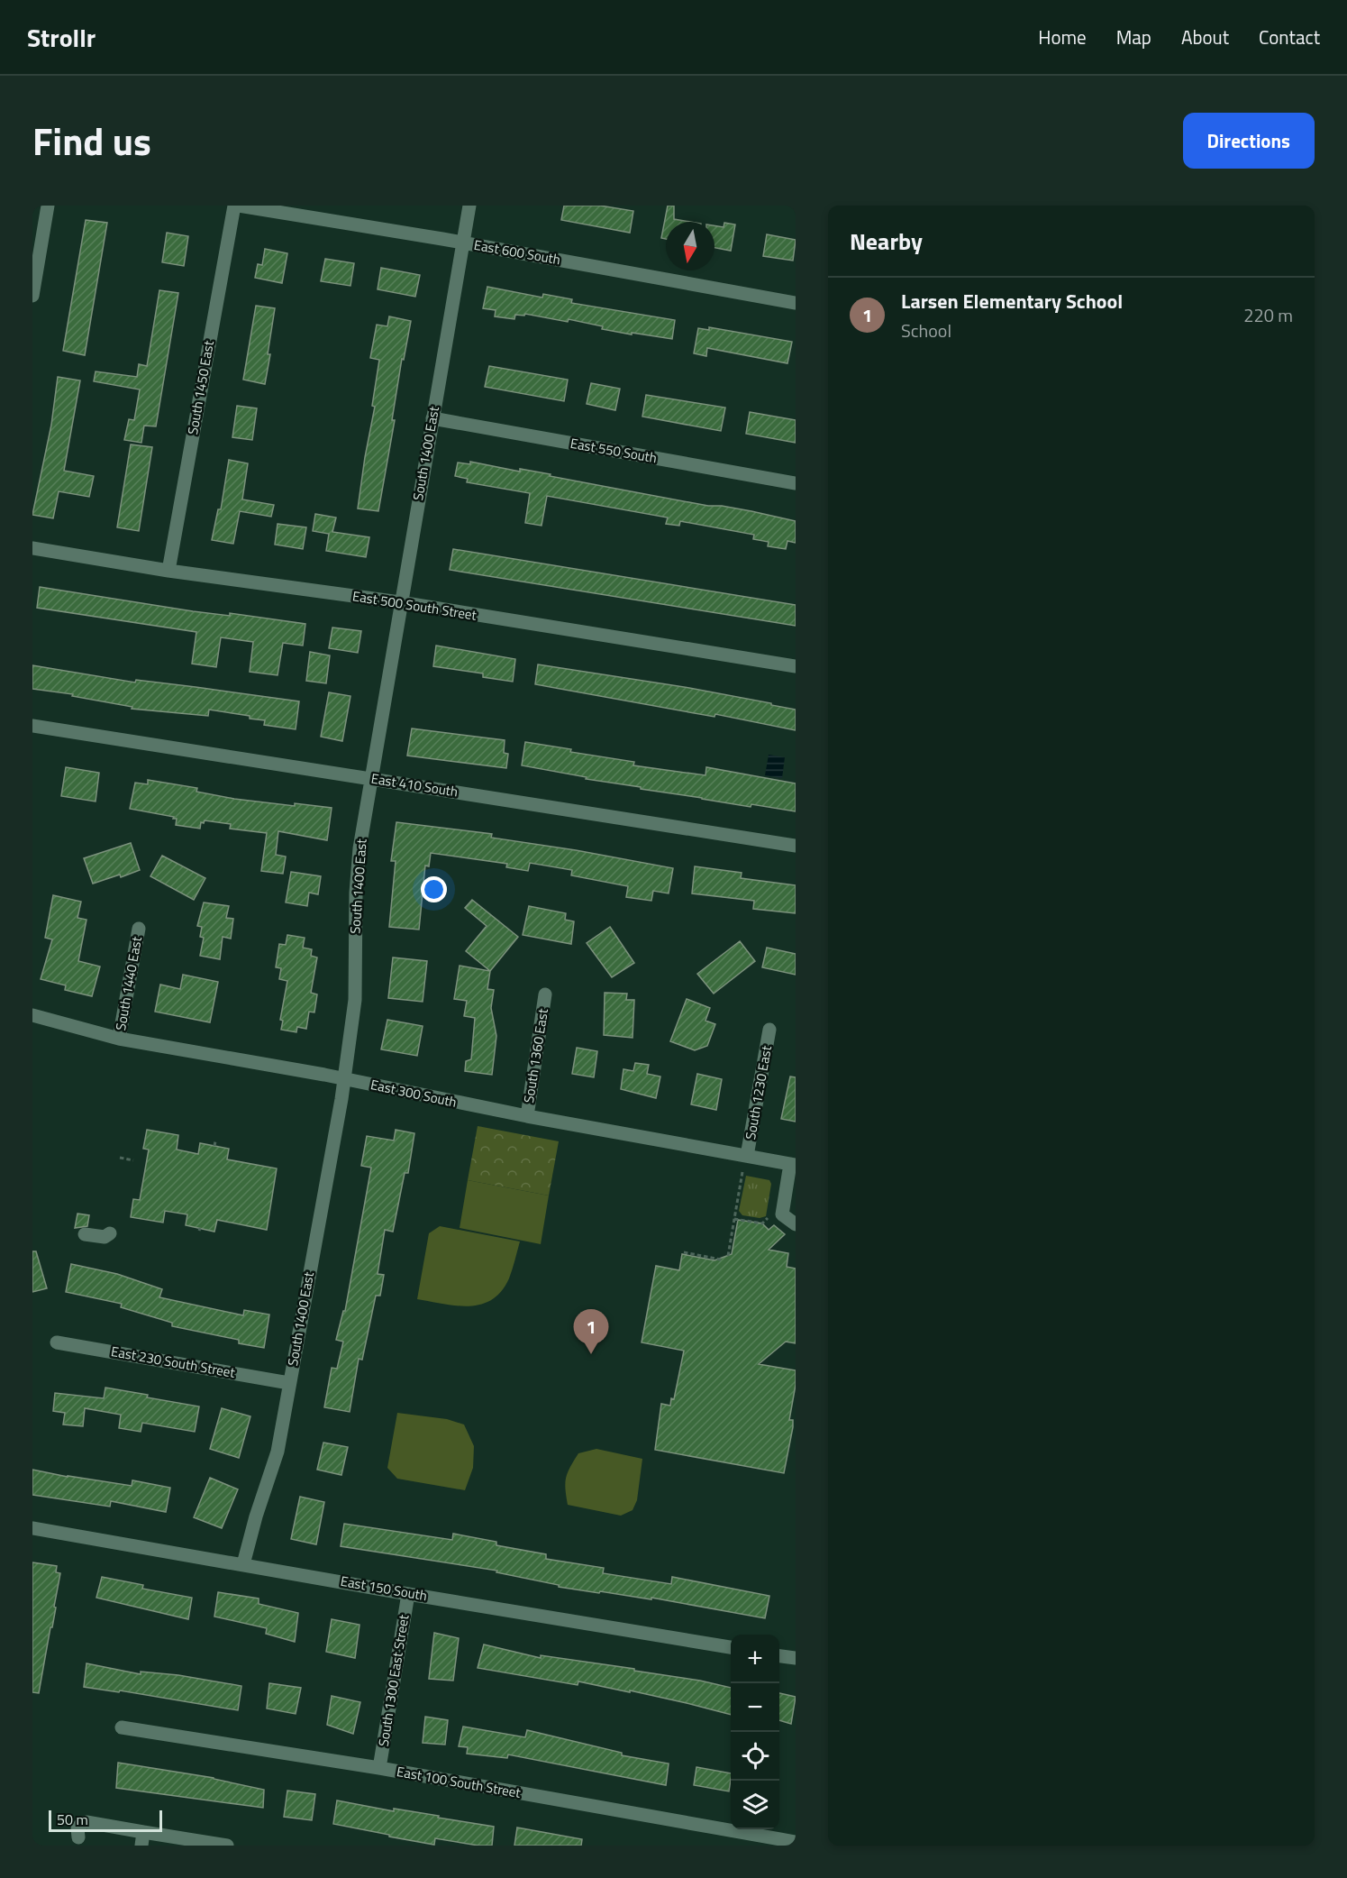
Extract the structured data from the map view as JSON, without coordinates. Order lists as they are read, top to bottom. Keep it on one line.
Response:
{"streets":{"street":["East 600 South","South 1450 East","East 550 South","South 1400 East","East 500 South Street","East 410 South","South 1440 East","South 1360 East","South 1230 East","East 300 South","East 230 South Street","East 150 South","South 1300 East Street","East 100 South Street"]},"crossings":[["East 600 South","South 1400 East"],["South 1450 East","East 500 South Street"],["East 550 South","South 1400 East"],["South 1400 East","East 500 South Street"],["South 1400 East","East 410 South"],["South 1400 East","East 300 South"],["South 1400 East","East 230 South Street"],["South 1400 East","East 150 South"],["South 1440 East","East 300 South"],["South 1360 East","East 300 South"],["South 1230 East","East 300 South"],["East 150 South","South 1300 East Street"],["South 1300 East Street","East 100 South Street"]],"scale_bar":"50 m","north":"bottom","page":{"header":"Strollr","nav":["Home","Map","About","Contact"],"title":"Find us","buttons":"Directions","heading":"Nearby","list":[{"mark":"1","name":"Larsen Elementary School","note":"School","value":"220 m"}],"pins":"1","map_buttons":["+","−"],"scale":"50 m"}}
